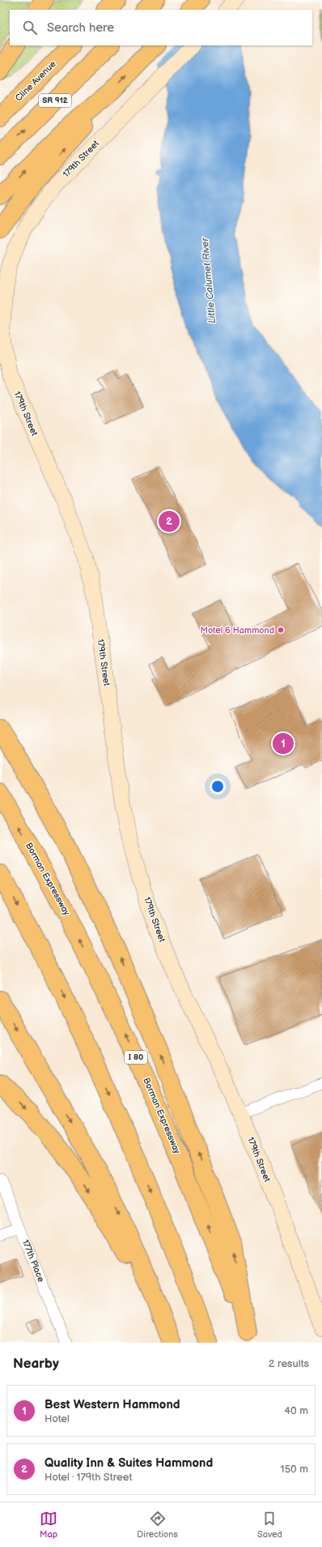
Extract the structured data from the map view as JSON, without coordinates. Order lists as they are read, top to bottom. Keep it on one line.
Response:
{"streets":{"highway":["Cline Avenue","SR 912","Borman Expressway","I 80"],"street":["179th Street","177th Place"]},"water":["Little Calumet River"],"places":["Motel 6 Hammond"],"page":{"search":"Search here","pins":["2","1"],"heading":["Nearby","2 results"],"list":[{"mark":"1","name":"Best Western Hammond","note":"Hotel","value":"40 m"},{"mark":"2","name":"Quality Inn & Suites Hammond","note":"Hotel · 179th Street","value":"150 m"}],"nav":["Map","Directions","Saved"]}}
